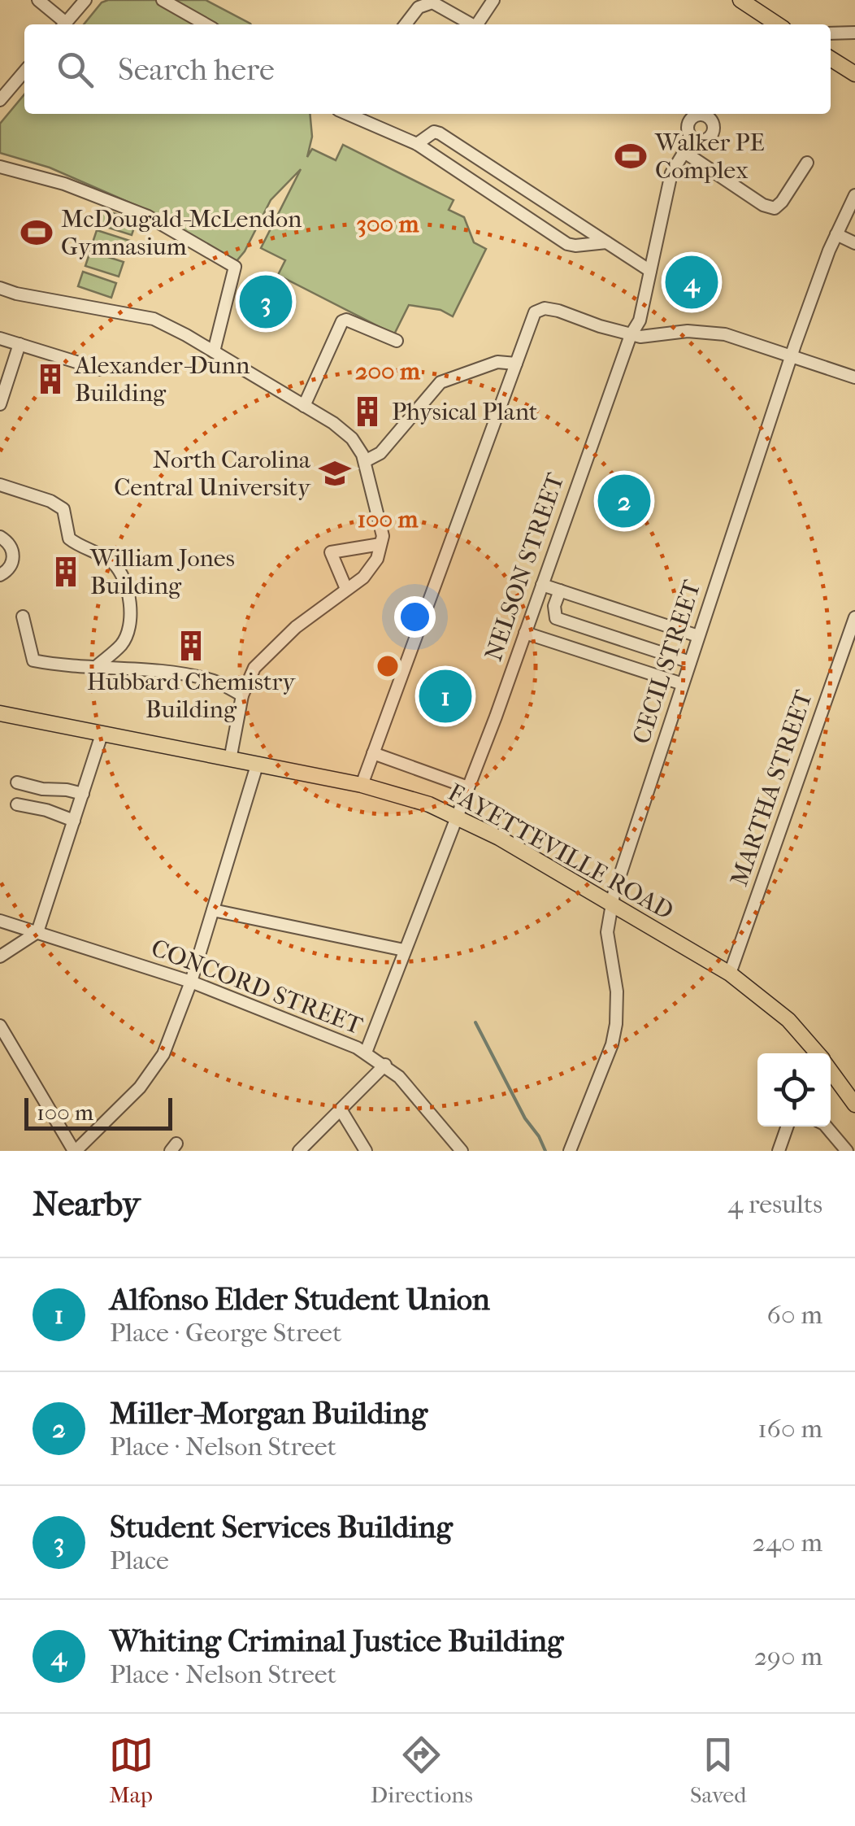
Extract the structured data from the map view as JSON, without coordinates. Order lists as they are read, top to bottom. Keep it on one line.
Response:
{"streets":{"main road":["FAYETTEVILLE ROAD"],"street":["NELSON STREET","CECIL STREET","MARTHA STREET","CONCORD STREET"]},"crossings":[["NELSON STREET","FAYETTEVILLE ROAD"],["NELSON STREET","CONCORD STREET"],["CECIL STREET","FAYETTEVILLE ROAD"],["MARTHA STREET","FAYETTEVILLE ROAD"]],"places":{"sports":["Walker PE Complex","McDougald-McLendon Gymnasium"],"building":["Alexander-Dunn Building","Physical Plant","William Jones Building","Hubbard Chemistry Building"],"school or university":["North Carolina Central University"]},"scale_bar":"100 m","page":{"search":"Search here","pins":["4","3","2","1"],"scale":"100 m","heading":["Nearby","4 results"],"list":[{"mark":"1","name":"Alfonso Elder Student Union","note":"Place · George Street","value":"60 m"},{"mark":"2","name":"Miller-Morgan Building","note":"Place · Nelson Street","value":"160 m"},{"mark":"3","name":"Student Services Building","note":"Place","value":"240 m"},{"mark":"4","name":"Whiting Criminal Justice Building","note":"Place · Nelson Street","value":"290 m"}],"nav":["Map","Directions","Saved"]},"rings":["300 m","200 m","100 m"]}
